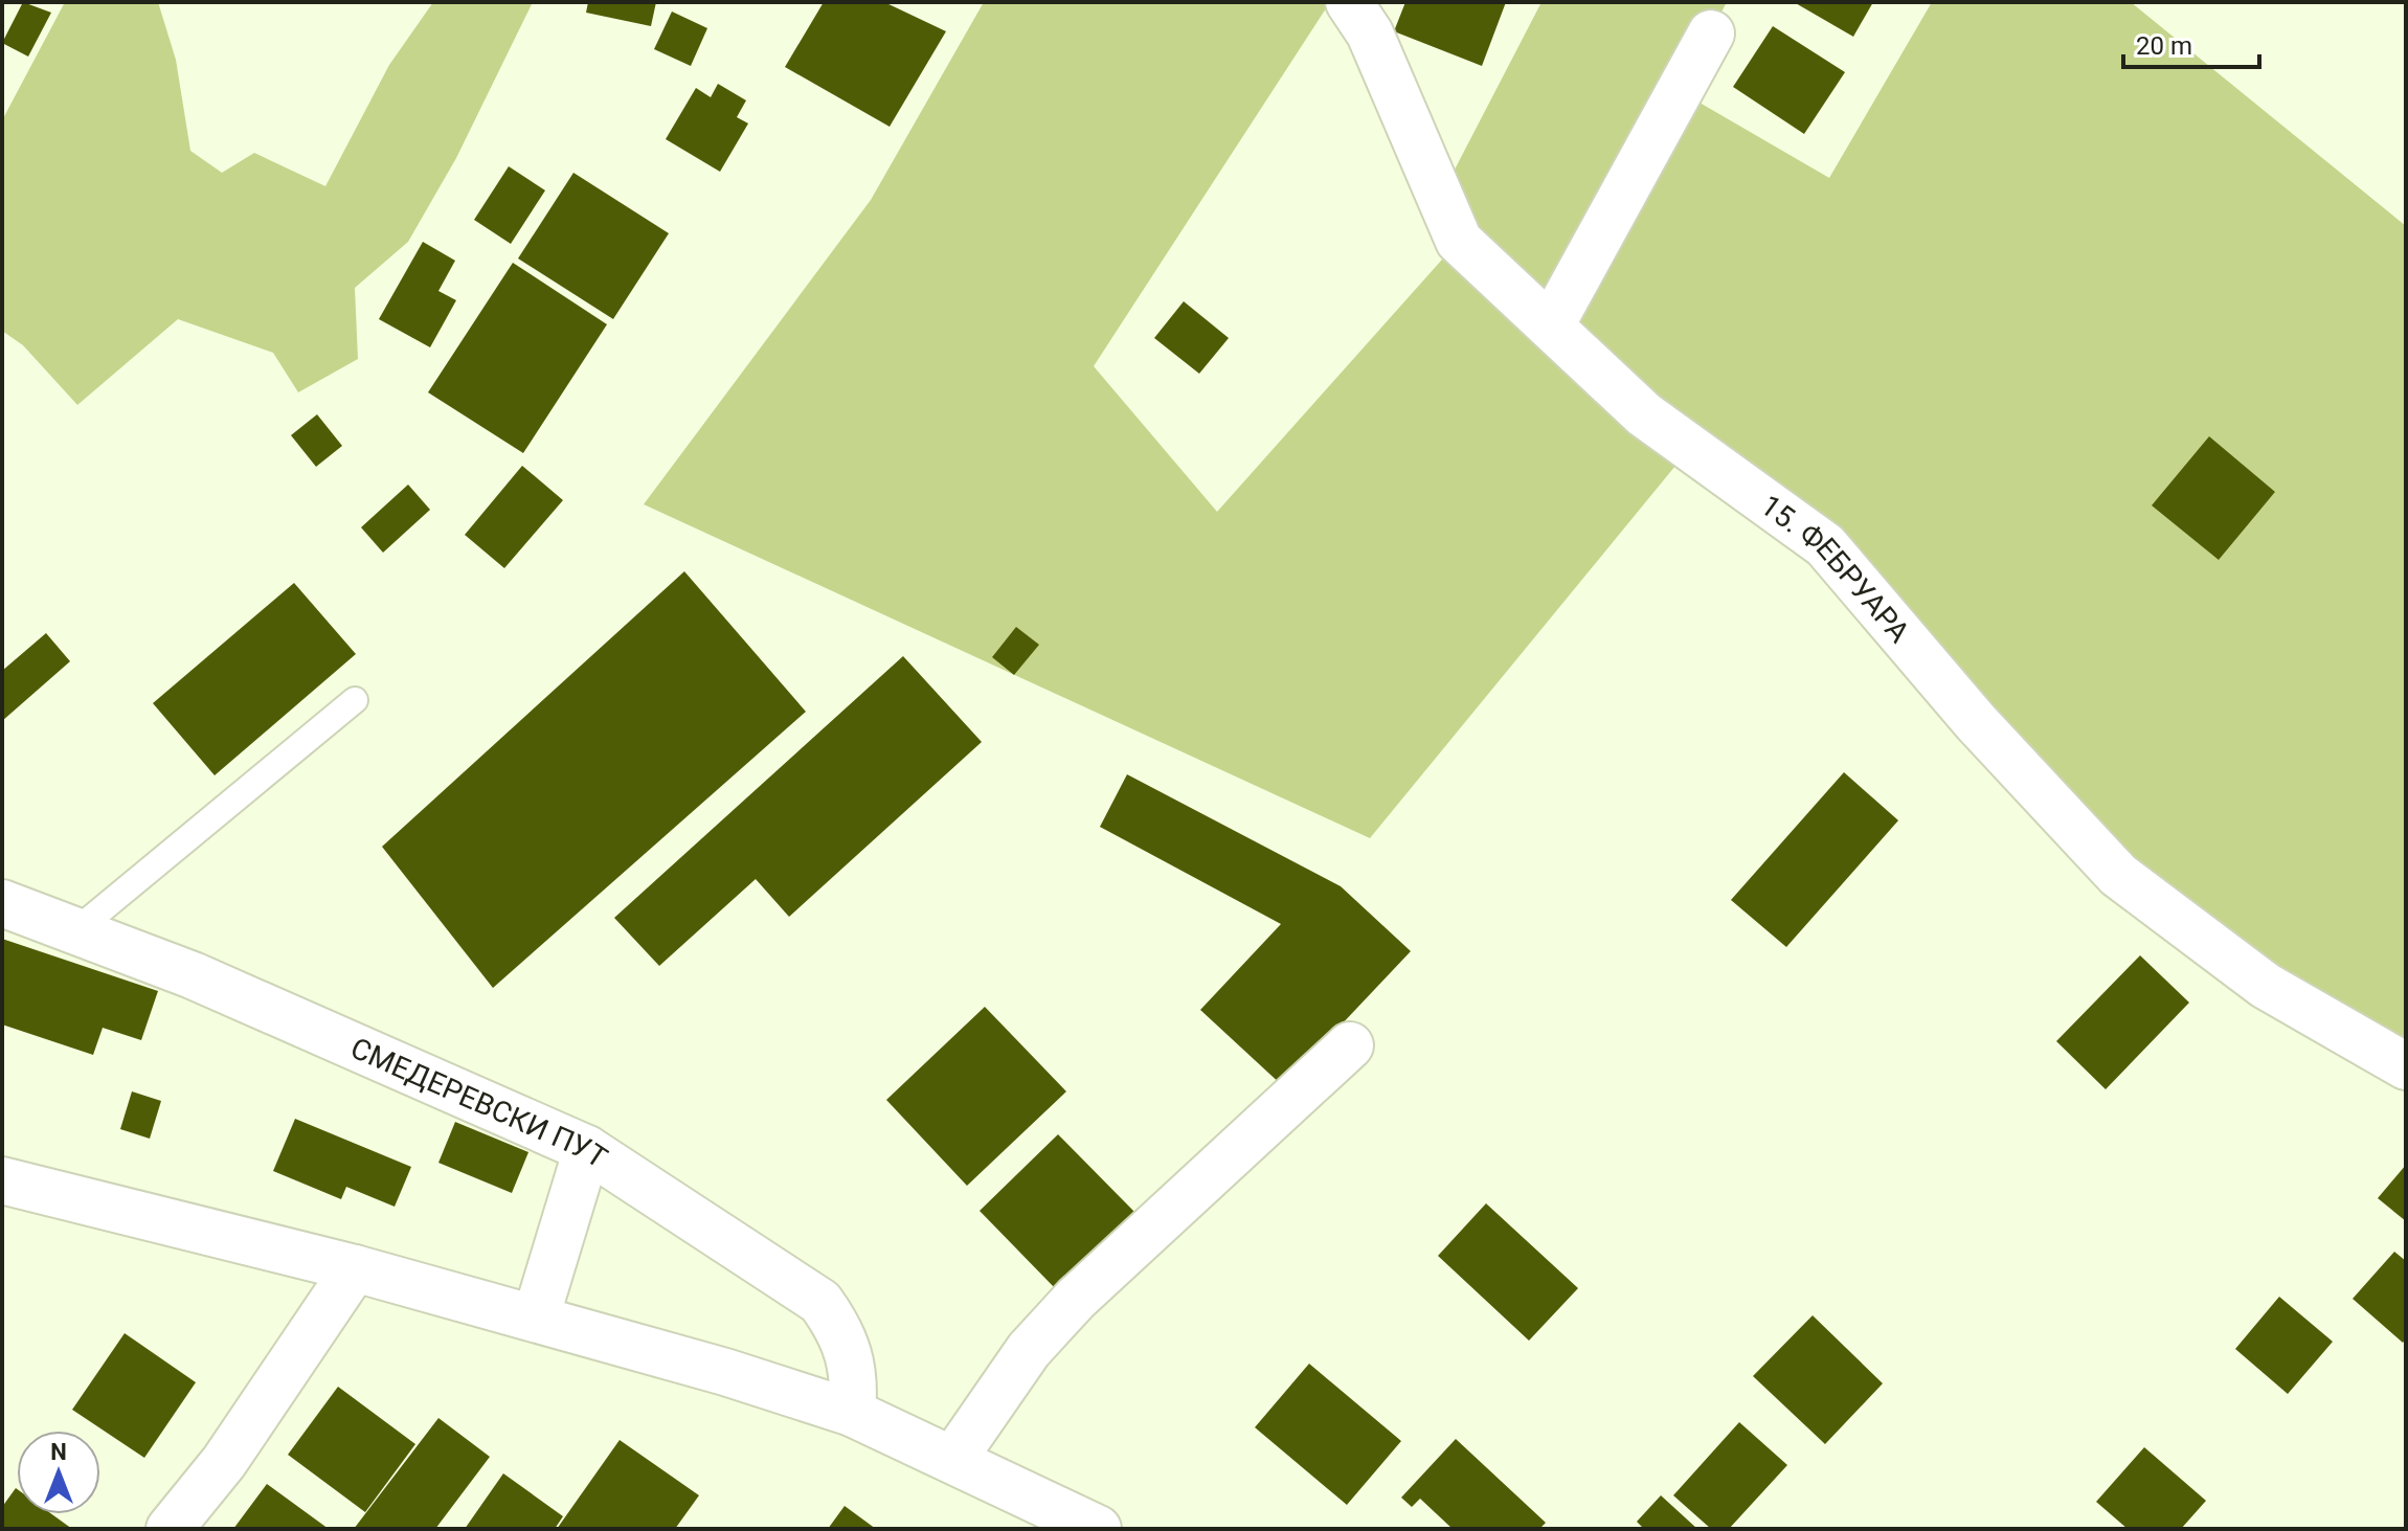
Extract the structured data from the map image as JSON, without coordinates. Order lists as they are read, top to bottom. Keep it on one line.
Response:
{"streets":{"street":["15. ФЕБРУАРА","СМЕДЕРЕВСКИ ПУТ"]},"scale_bar":"20 m","north":"top"}
